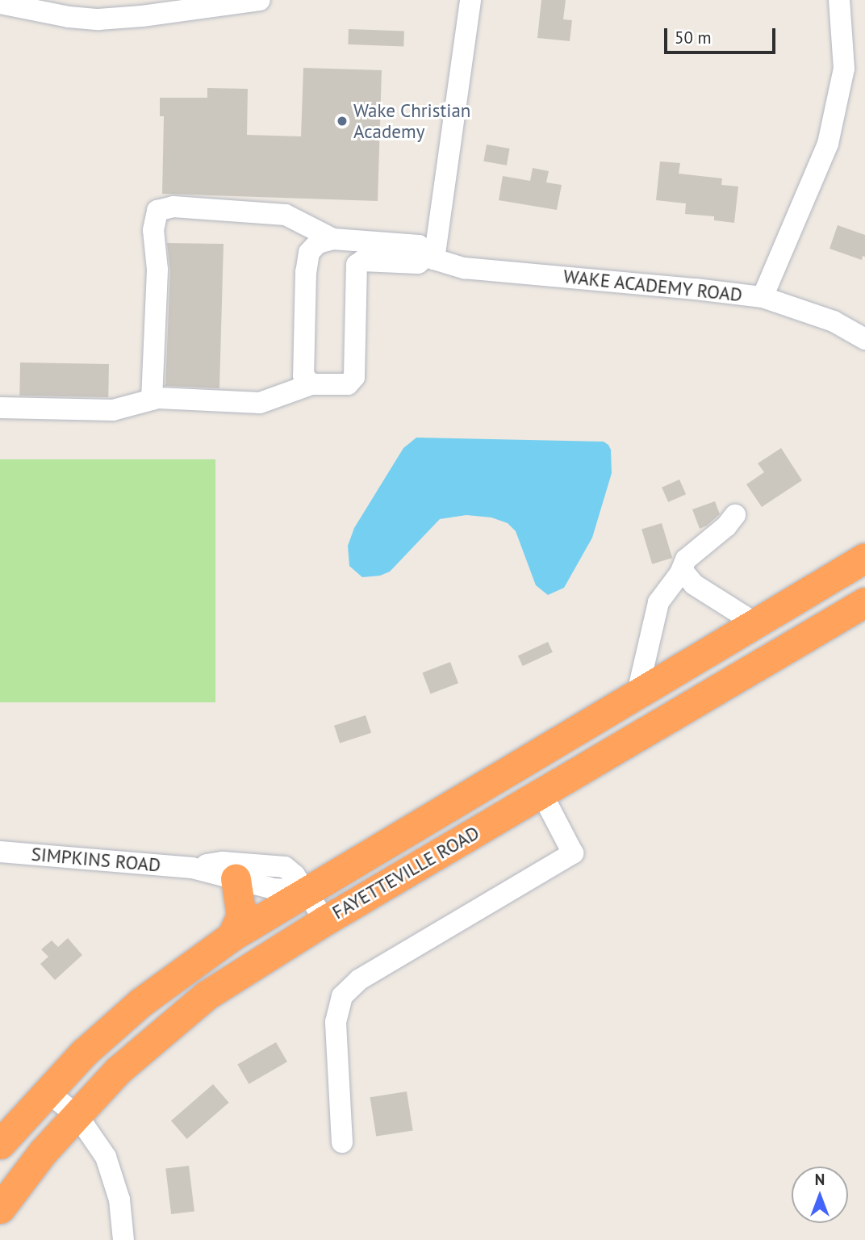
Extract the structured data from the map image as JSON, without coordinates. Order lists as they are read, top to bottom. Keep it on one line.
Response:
{"streets":{"highway":["FAYETTEVILLE ROAD"],"street":["WAKE ACADEMY ROAD","SIMPKINS ROAD"]},"crossings":[["SIMPKINS ROAD","FAYETTEVILLE ROAD"]],"places":["Wake Christian Academy"],"scale_bar":"50 m","north":"top"}
